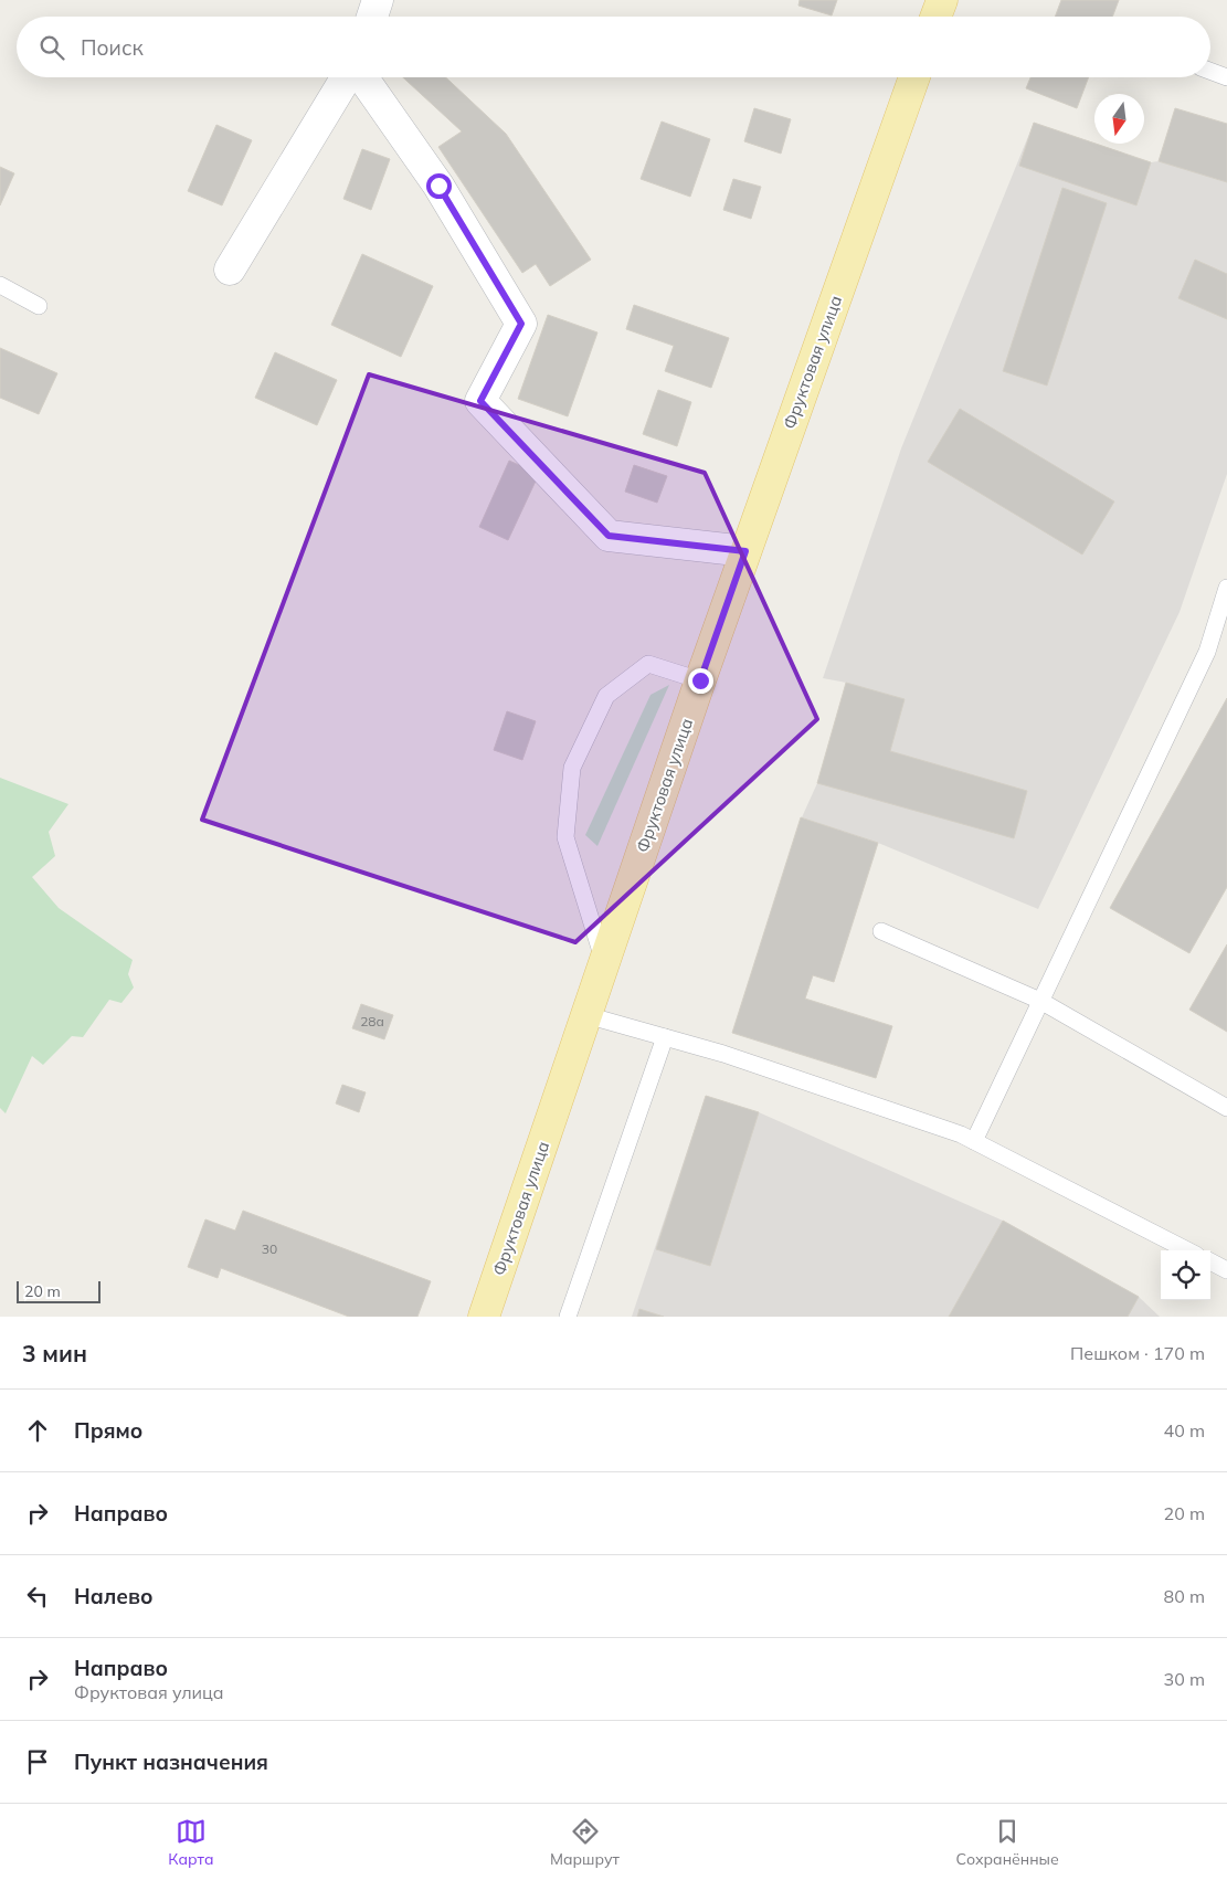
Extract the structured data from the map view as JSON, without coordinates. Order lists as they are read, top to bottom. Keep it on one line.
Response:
{"streets":{"main road":["Фруктовая улица"]},"house_numbers":["28а","30"],"scale_bar":"20 m","north":"bottom","page":{"search":"Поиск","scale":"20 m","heading":["3 мин","Пешком · 170 m"],"list":[["Прямо","40 m"],["Направо","20 m"],["Налево","80 m"],["Направо","Фруктовая улица","30 m"],"Пункт назначения"],"nav":["Карта","Маршрут","Сохранённые"]}}
